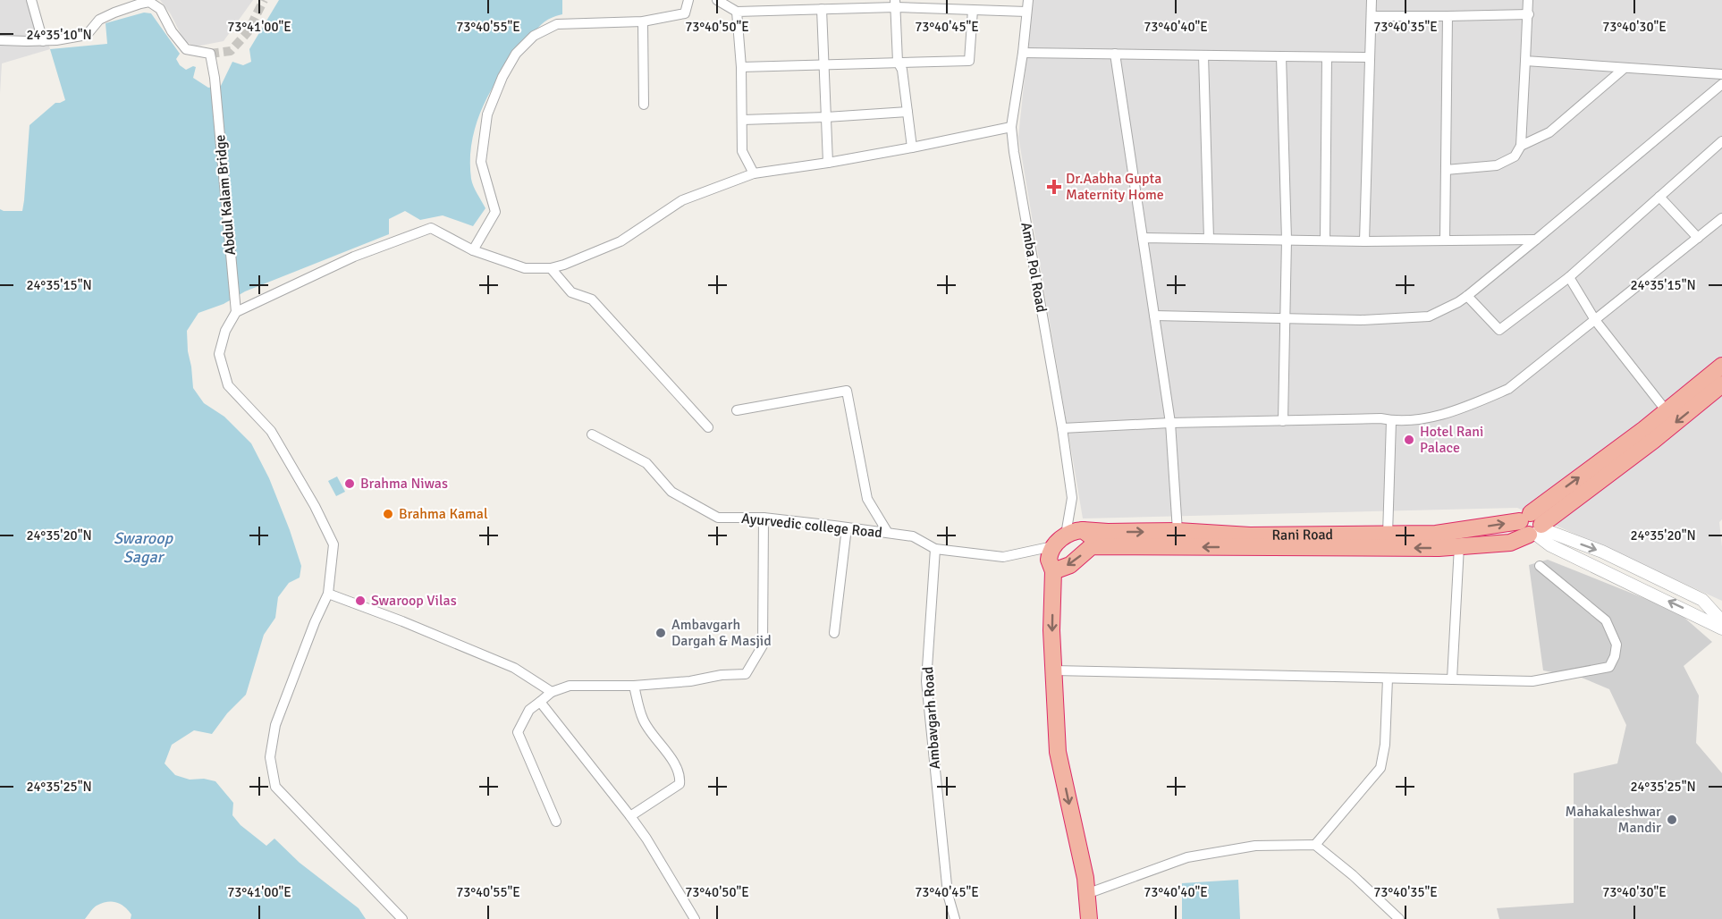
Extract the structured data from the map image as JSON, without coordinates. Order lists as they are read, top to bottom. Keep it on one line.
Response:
{"streets":{"highway":["Rani Road"],"street":["Abdul Kalam Bridge","Amba Pol Road","Ayurvedic college Road","Ambavgarh Road"]},"crossings":[["Amba Pol Road","Rani Road"],["Ayurvedic college Road","Ambavgarh Road"]],"water":["Swaroop Sagar"],"places":{"health":["Dr.Aabha Gupta Maternity Home"],"other":["Hotel Rani Palace","Brahma Niwas","Brahma Kamal","Swaroop Vilas","Ambavgarh Dargah & Masjid","Mahakaleshwar Mandir"]},"coordinates":["73°41'00\"E","73°40'55\"E","73°40'50\"E","73°40'45\"E","73°40'40\"E","73°40'35\"E","73°40'30\"E","24°35'10\"N","24°35'15\"N","24°35'20\"N","24°35'25\"N"]}
